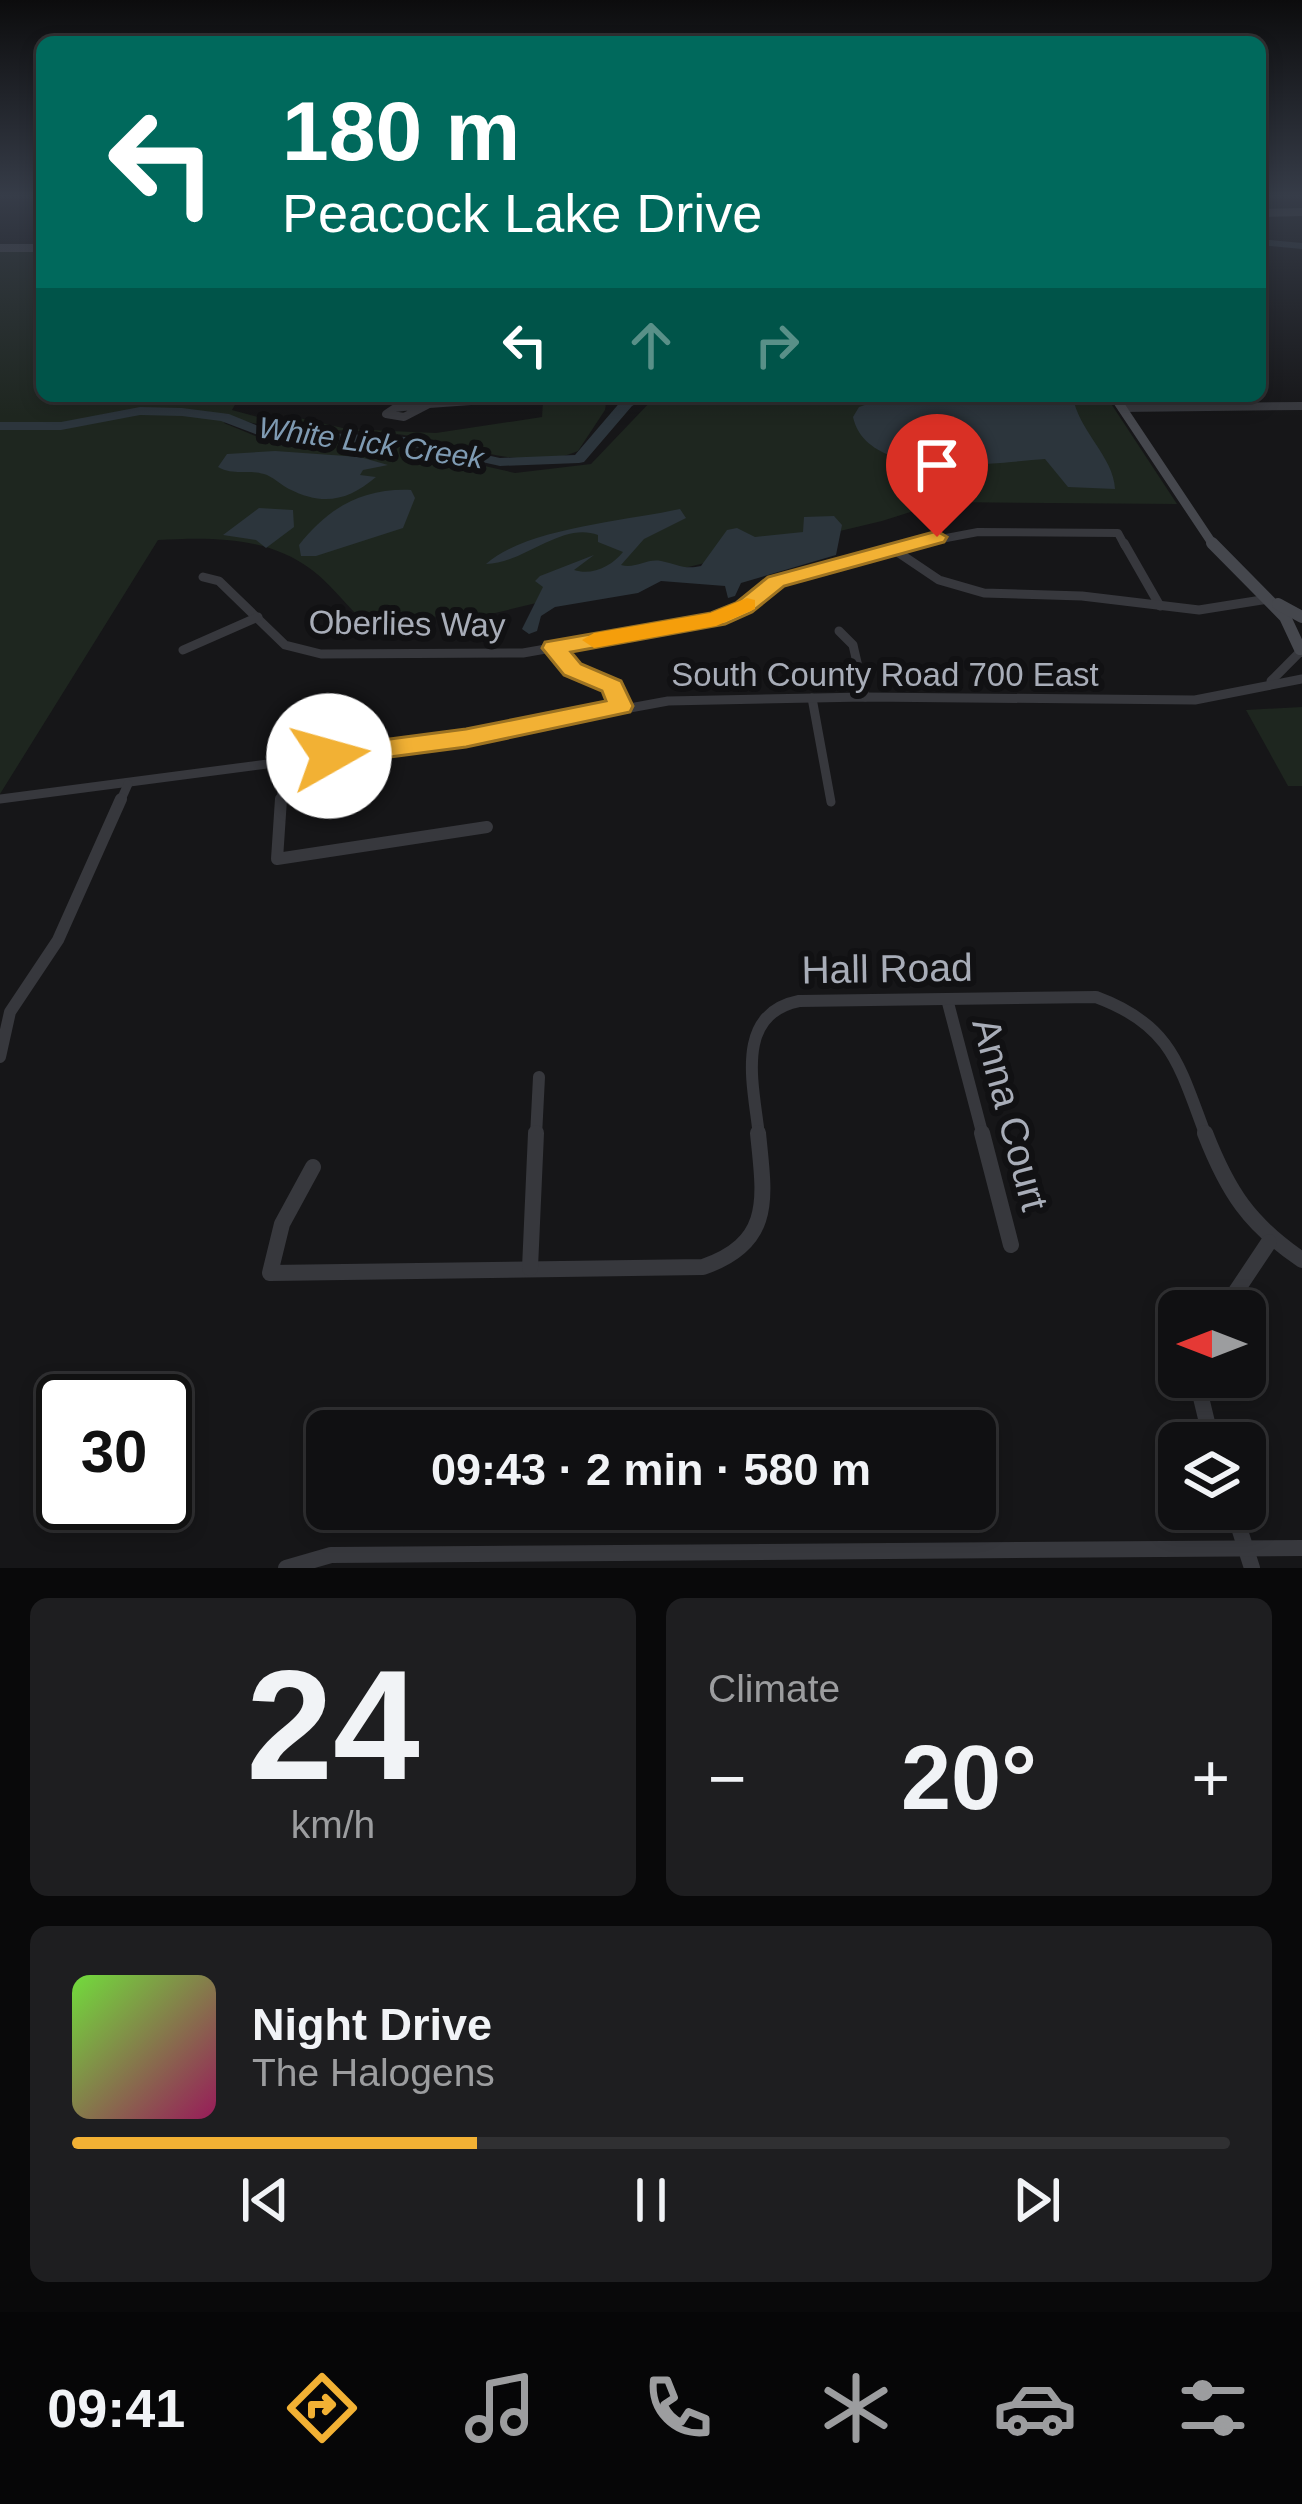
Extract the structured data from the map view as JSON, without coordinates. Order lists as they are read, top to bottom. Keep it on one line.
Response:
{"streets":{"street":["Oberlies Way","South County Road 700 East","Hall Road","Anna Court"]},"crossings":[["Hall Road","Anna Court"]],"water":["White Lick Creek"],"north":"left","page":{"turn":["180 m","Peacock Lake Drive"],"limit":"30","trip":"09:43 · 2 min · 580 m","tile":[["24","km/h"],"Climate"],"heat":["−","20°","+"],"song":["Night Drive","The Halogens"],"tabs":"09:41"}}
